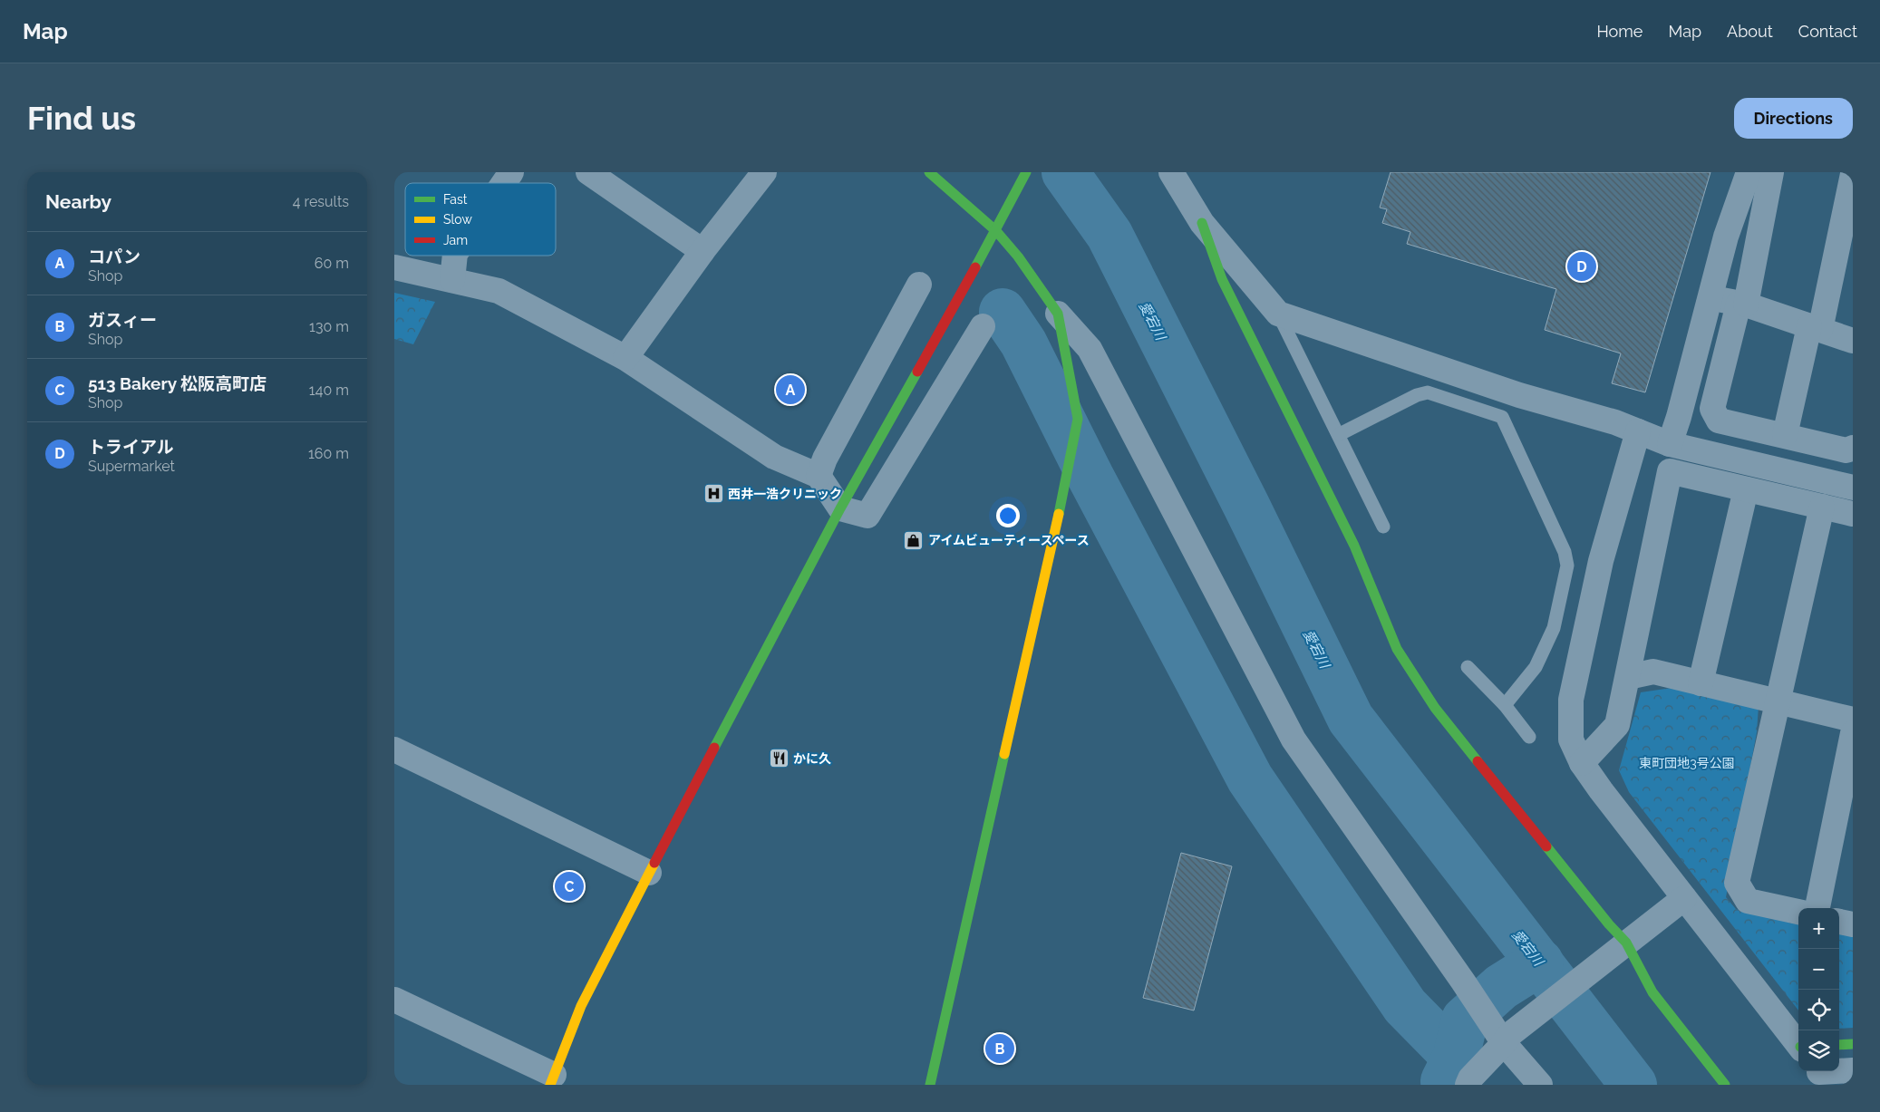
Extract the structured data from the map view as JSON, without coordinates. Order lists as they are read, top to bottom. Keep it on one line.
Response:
{"water":["愛宕川"],"parks":["東町団地3号公園"],"places":{"hospital":["西井一浩クリニック"],"shop":["アイムビューティースペース"],"restaurant":["かに久"]},"legend":["Fast","Slow","Jam"],"page":{"header":"Map","nav":["Home","Map","About","Contact"],"buttons":"Directions","title":"Find us","heading":["Nearby","4 results"],"list":[{"mark":"A","name":"コパン","note":"Shop","value":"60 m"},{"mark":"B","name":"ガスィー","note":"Shop","value":"130 m"},{"mark":"C","name":"513 Bakery 松阪高町店","note":"Shop","value":"140 m"},{"mark":"D","name":"トライアル","note":"Supermarket","value":"160 m"}],"pins":["D","A","C","B"],"map_buttons":["+","−"]}}
